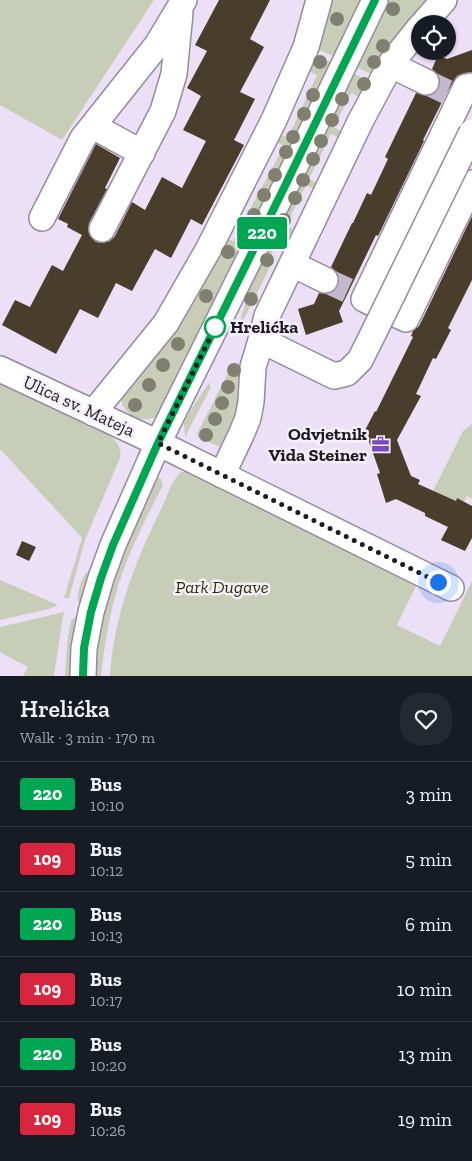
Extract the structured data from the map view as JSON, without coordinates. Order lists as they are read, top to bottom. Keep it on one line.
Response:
{"streets":{"street":["Ulica sv. Mateja"]},"parks":["Park Dugave"],"places":{"other":["Hrelićka"],"office":["Odvjetnik Vida Steiner"]},"lines":["bus line 220"],"page":{"on_map":"220","heading":["Hrelićka","Walk · 3 min · 170 m"],"list":[{"mark":"220","name":"Bus","note":"10:10","value":"3 min"},{"mark":"109","name":"Bus","note":"10:12","value":"5 min"},{"mark":"220","name":"Bus","note":"10:13","value":"6 min"},{"mark":"109","name":"Bus","note":"10:17","value":"10 min"},{"mark":"220","name":"Bus","note":"10:20","value":"13 min"},{"mark":"109","name":"Bus","note":"10:26","value":"19 min"}]}}
